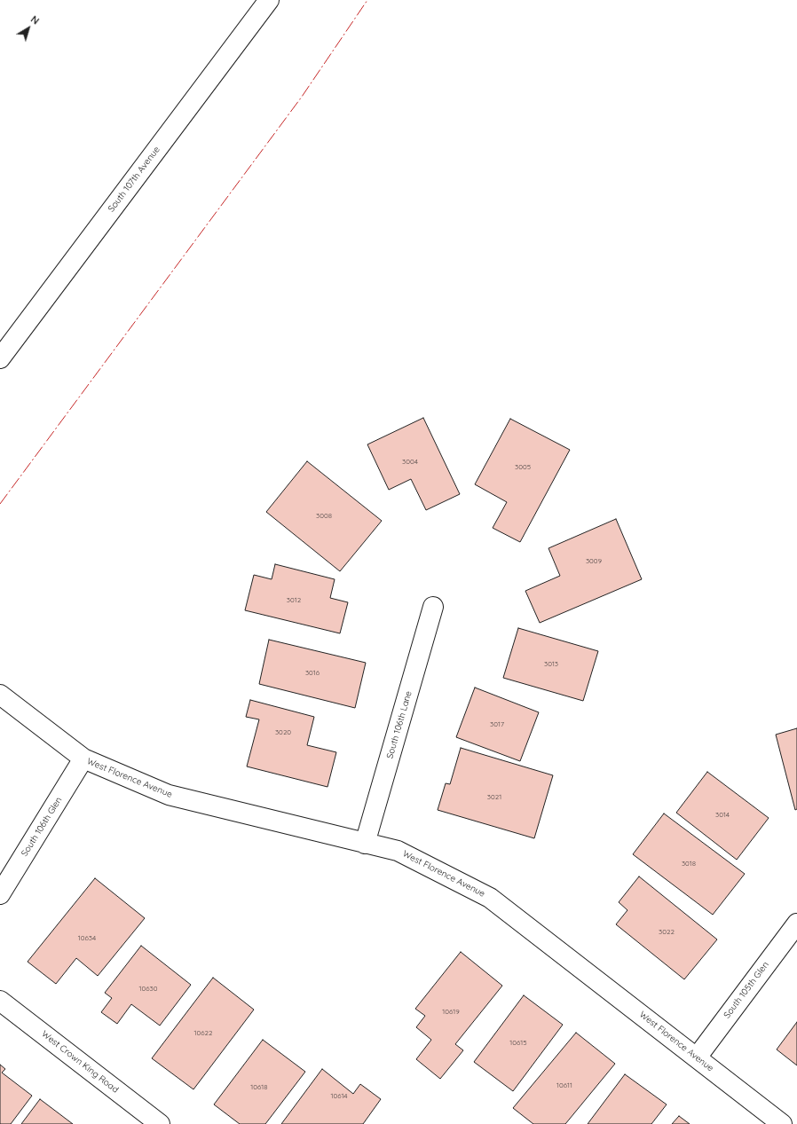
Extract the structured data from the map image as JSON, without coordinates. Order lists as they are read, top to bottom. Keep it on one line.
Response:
{"streets":{"street":["South 107th Avenue","South 106th Lane","West Florence Avenue","South 106th Glen","South 105th Glen","West Crown King Road"]},"crossings":[["South 106th Lane","West Florence Avenue"],["West Florence Avenue","South 106th Glen"],["West Florence Avenue","South 105th Glen"]],"house_numbers":["3004","3005","3008","3009","3012","3013","3016","3017","3020","3021","3014","3018","3022","10634","10630","10619","10622","10615","10611","10618","10614"],"north":"top right"}
